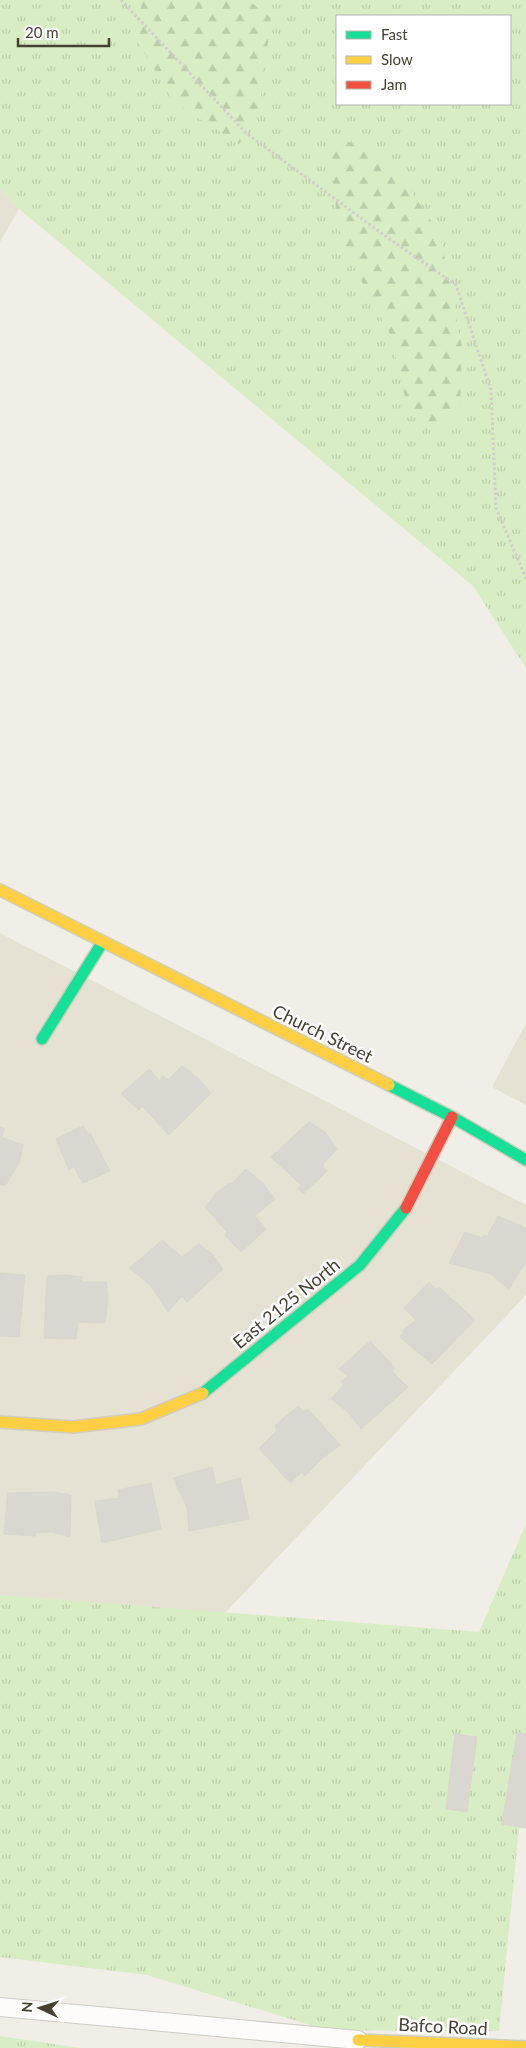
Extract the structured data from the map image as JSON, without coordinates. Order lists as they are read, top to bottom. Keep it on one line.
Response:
{"streets":{"street":["Church Street","East 2125 North","Bafco Road"]},"crossings":[["Church Street","East 2125 North"]],"legend":["Fast","Slow","Jam"],"scale_bar":"20 m","north":"left"}
